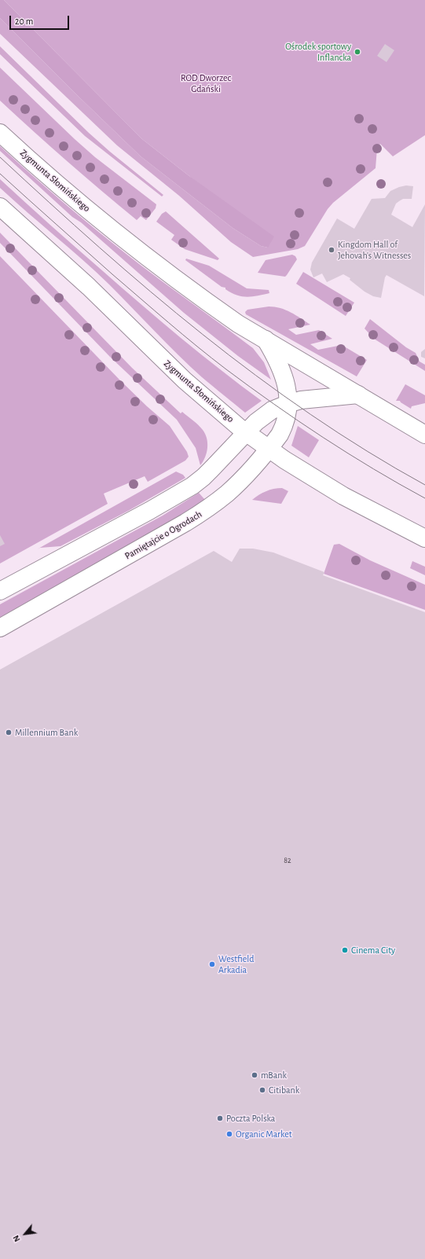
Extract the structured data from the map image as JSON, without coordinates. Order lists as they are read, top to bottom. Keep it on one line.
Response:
{"streets":{"main road":["Zygmunta Słomińskiego","Pamiętajcie o Ogrodach"]},"crossings":[["Zygmunta Słomińskiego","Pamiętajcie o Ogrodach"]],"parks":["ROD Dworzec Gdański"],"places":["Ośrodek sportowy Inflancka","Kingdom Hall of Jehovah's Witnesses","Millennium Bank","Cinema City","Westfield Arkadia","mBank","Citibank","Poczta Polska","Organic Market"],"house_numbers":["82"],"scale_bar":"20 m","north":"bottom left"}
